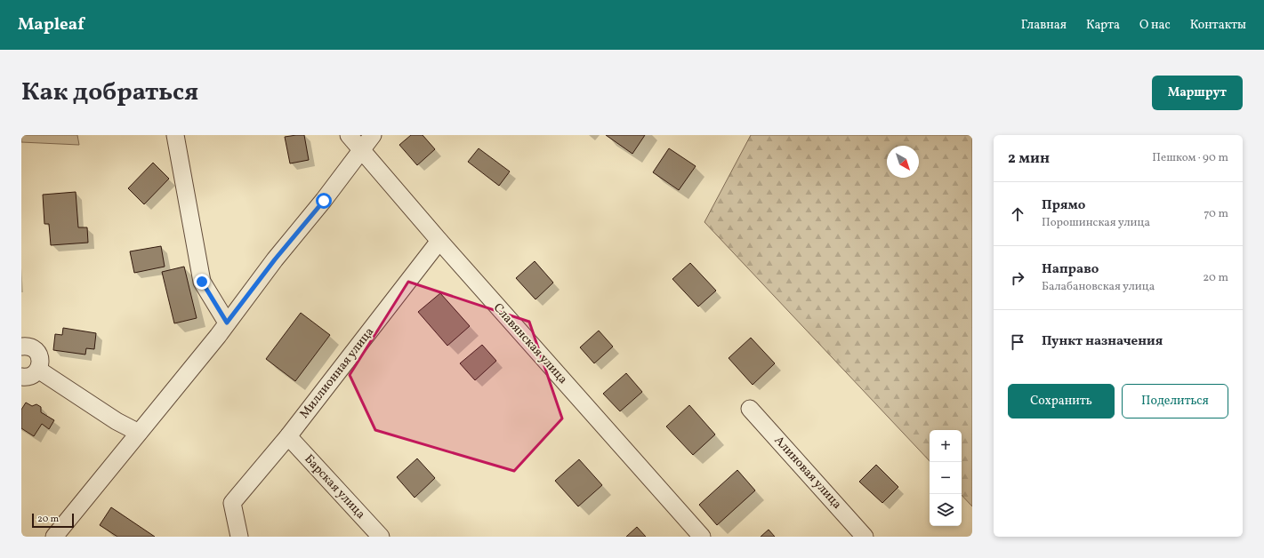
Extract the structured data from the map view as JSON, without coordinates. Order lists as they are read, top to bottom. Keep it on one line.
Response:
{"streets":{"street":["Славянская улица","Миллионная улица","Алиновая улица","Барская улица"]},"crossings":[["Славянская улица","Миллионная улица"],["Миллионная улица","Барская улица"]],"scale_bar":"20 m","north":"bottom right","page":{"header":"Mapleaf","nav":["Главная","Карта","О нас","Контакты"],"title":"Как добраться","buttons":["Маршрут",["Сохранить","Поделиться"]],"heading":["2 мин","Пешком · 90 m"],"list":[["Прямо","Порошинская улица","70 m"],["Направо","Балабановская улица","20 m"],"Пункт назначения"],"map_buttons":["+","−"],"scale":"20 m"}}
